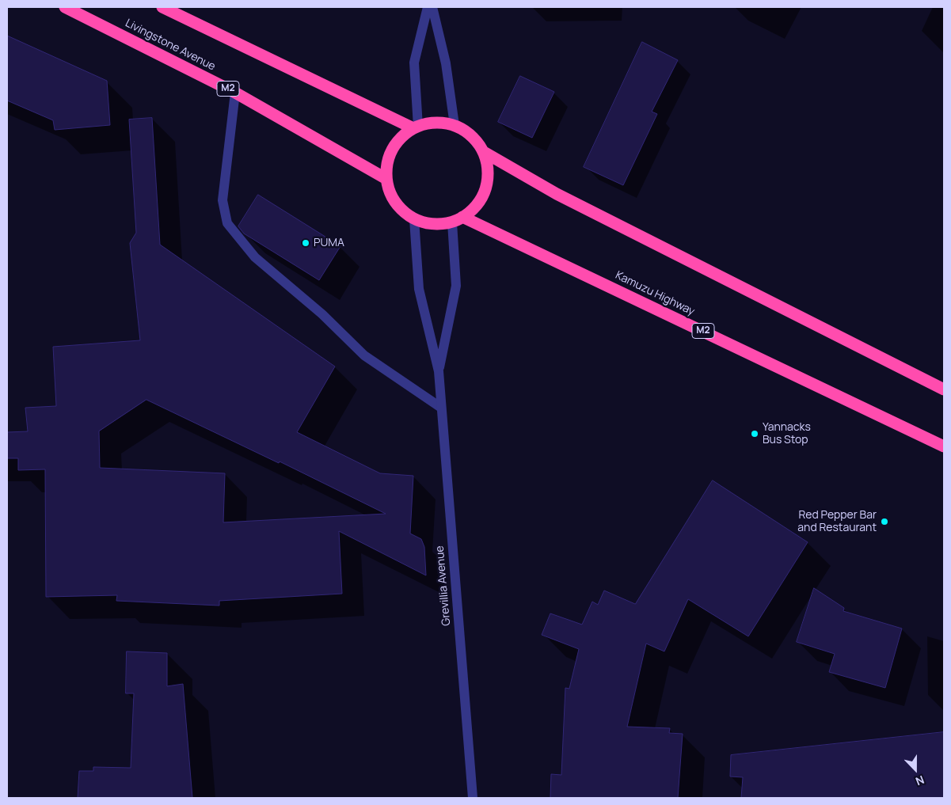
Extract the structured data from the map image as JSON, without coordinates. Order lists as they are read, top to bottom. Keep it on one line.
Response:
{"streets":{"highway":["Livingstone Avenue","M2","Kamuzu Highway"],"street":["Grevillia Avenue"]},"crossings":[["Livingstone Avenue","Kamuzu Highway"],["Livingstone Avenue","Grevillia Avenue"],["Kamuzu Highway","Grevillia Avenue"]],"places":["PUMA","Yannacks Bus Stop","Red Pepper Bar and Restaurant"],"north":"bottom"}
